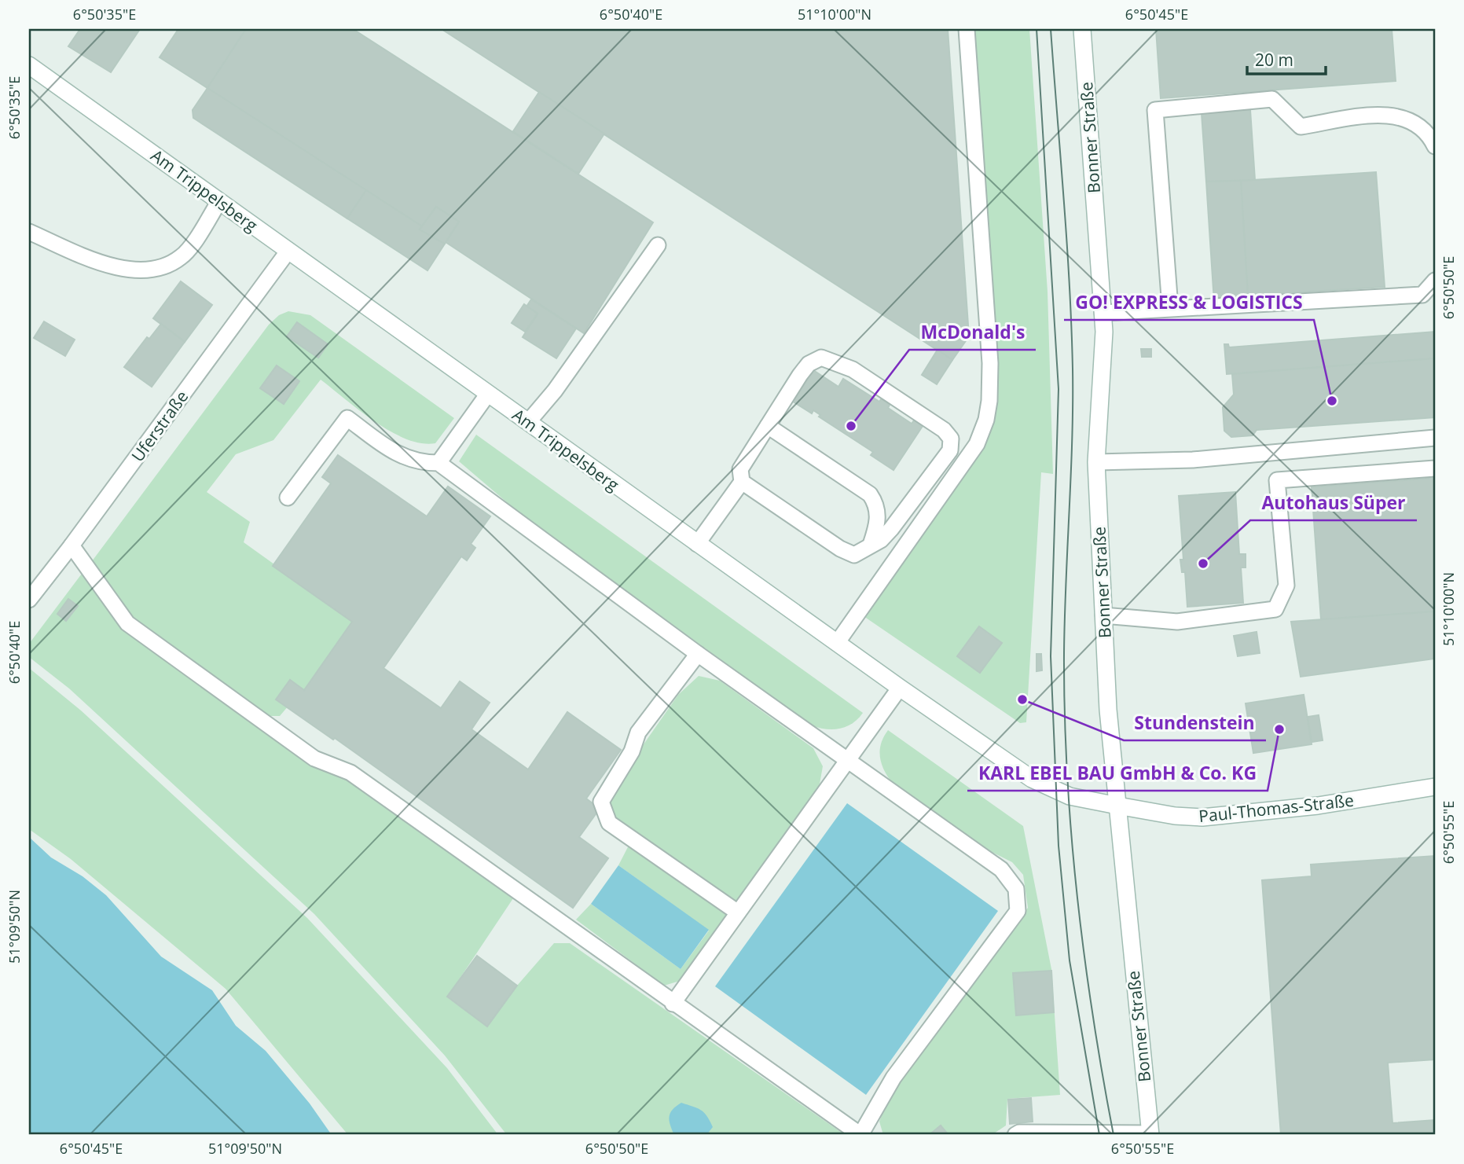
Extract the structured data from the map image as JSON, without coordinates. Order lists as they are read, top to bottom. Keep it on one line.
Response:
{"streets":{"main road":["Bonner Straße","Am Trippelsberg","Paul-Thomas-Straße"],"lane":["Uferstraße"]},"crossings":[["Bonner Straße","Am Trippelsberg"],["Bonner Straße","Paul-Thomas-Straße"],["Am Trippelsberg","Uferstraße"],["Am Trippelsberg","Paul-Thomas-Straße"]],"places":["GO! EXPRESS & LOGISTICS","McDonald's","Autohaus Süper","Stundenstein","KARL EBEL BAU GmbH & Co. KG"],"scale_bar":"20 m","coordinates":["6°50'35\"E","6°50'40\"E","51°10'00\"N","6°50'45\"E","6°50'50\"E","6°50'55\"E","51°09'50\"N"]}
